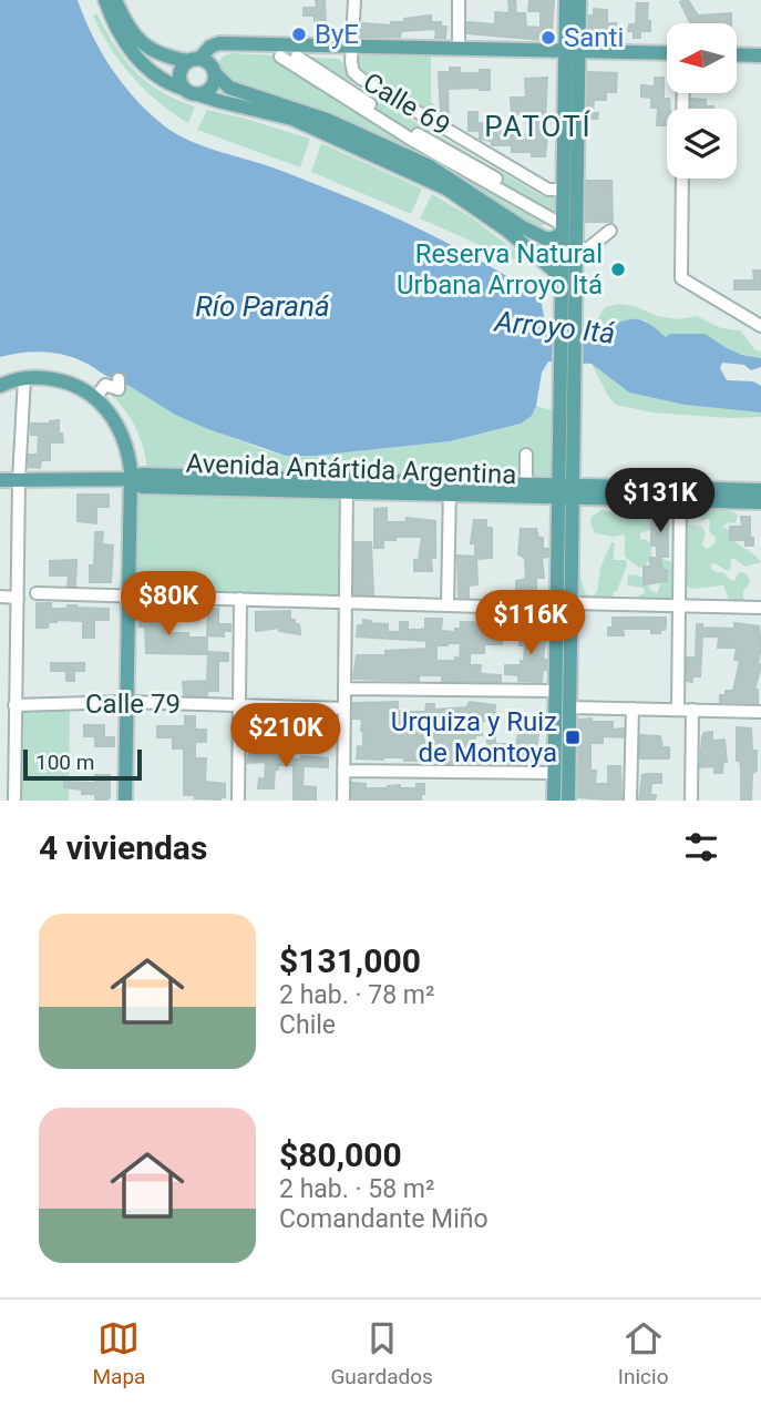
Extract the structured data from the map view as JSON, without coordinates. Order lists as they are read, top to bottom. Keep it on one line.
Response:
{"streets":{"main road":["Avenida Antártida Argentina"],"street":["Calle 69","Calle 79"]},"districts":["PATOTÍ"],"water":["Río Paraná","Arroyo Itá"],"places":{"other":["ByE","Santi","Reserva Natural Urbana Arroyo Itá"],"transit":["Urquiza y Ruiz de Montoya"]},"scale_bar":"100 m","north":"left","page":{"price":["$131K","$80K","$116K","$210K"],"scale":"100 m","heading":"4 viviendas","list":[{"name":"$131,000","note":"2 hab. · 78 m² · Chile"},{"name":"$80,000","note":"2 hab. · 58 m² · Comandante Miño"}],"tabs":["Mapa","Guardados","Inicio"]}}
